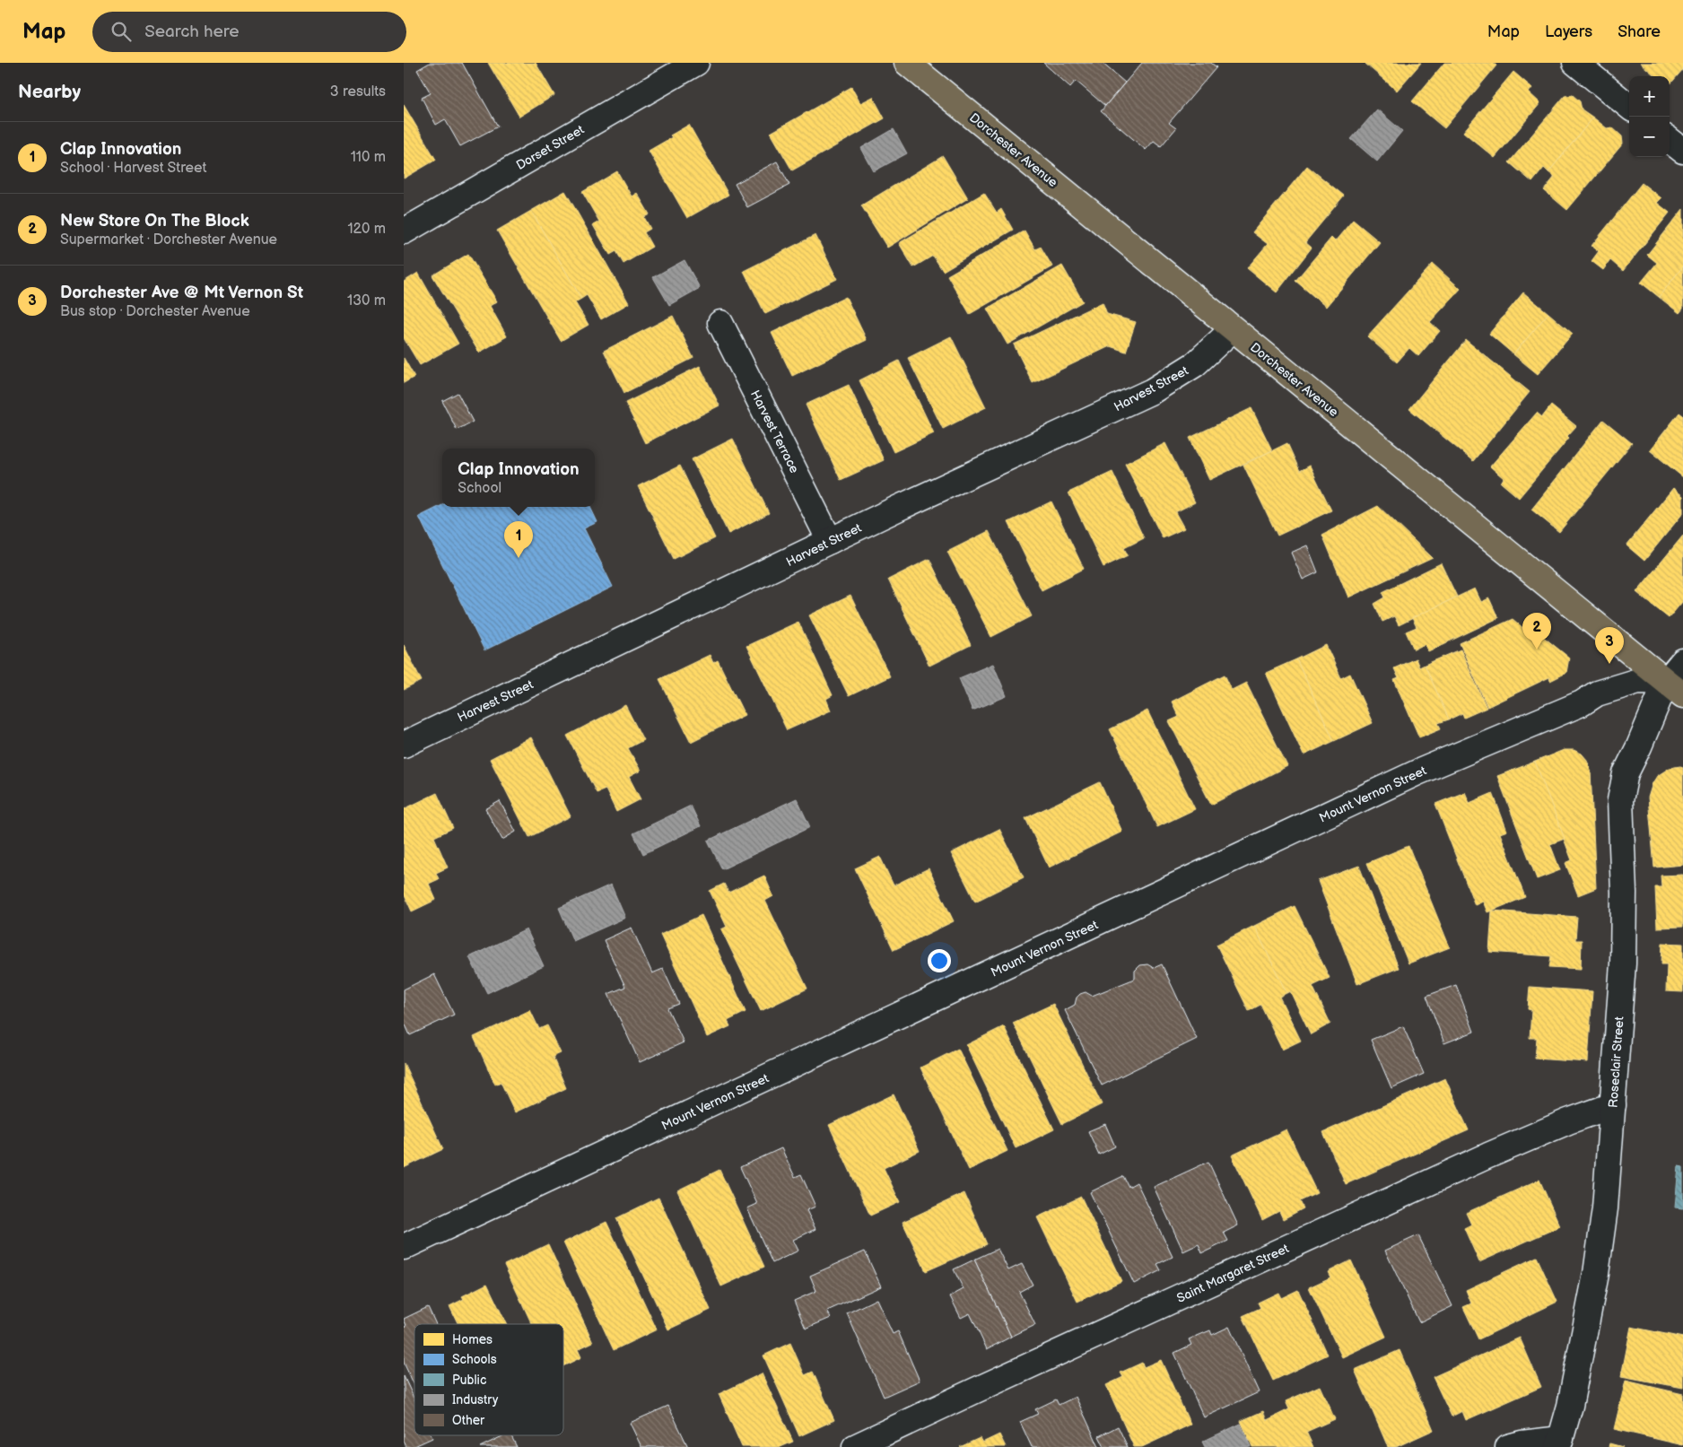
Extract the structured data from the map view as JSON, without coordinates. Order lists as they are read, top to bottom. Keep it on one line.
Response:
{"streets":{"main road":["Dorchester Avenue"],"street":["Dorset Street","Harvest Street","Harvest Terrace","Mount Vernon Street","Roseclair Street","Saint Margaret Street"]},"crossings":[["Dorchester Avenue","Harvest Street"],["Dorchester Avenue","Mount Vernon Street"],["Dorchester Avenue","Roseclair Street"],["Harvest Street","Harvest Terrace"],["Mount Vernon Street","Roseclair Street"],["Roseclair Street","Saint Margaret Street"]],"legend":["Homes","Schools","Public","Industry","Other"],"page":{"header":"Map","search":"Search here","nav":["Map","Layers","Share"],"heading":["Nearby","3 results"],"map_buttons":["+","−"],"list":[{"mark":"1","name":"Clap Innovation","note":"School · Harvest Street","value":"110 m"},{"mark":"2","name":"New Store On The Block","note":"Supermarket · Dorchester Avenue","value":"120 m"},{"mark":"3","name":"Dorchester Ave @ Mt Vernon St","note":"Bus stop · Dorchester Avenue","value":"130 m"}],"popup":["Clap Innovation","School"],"pins":["1","2","3"]}}
